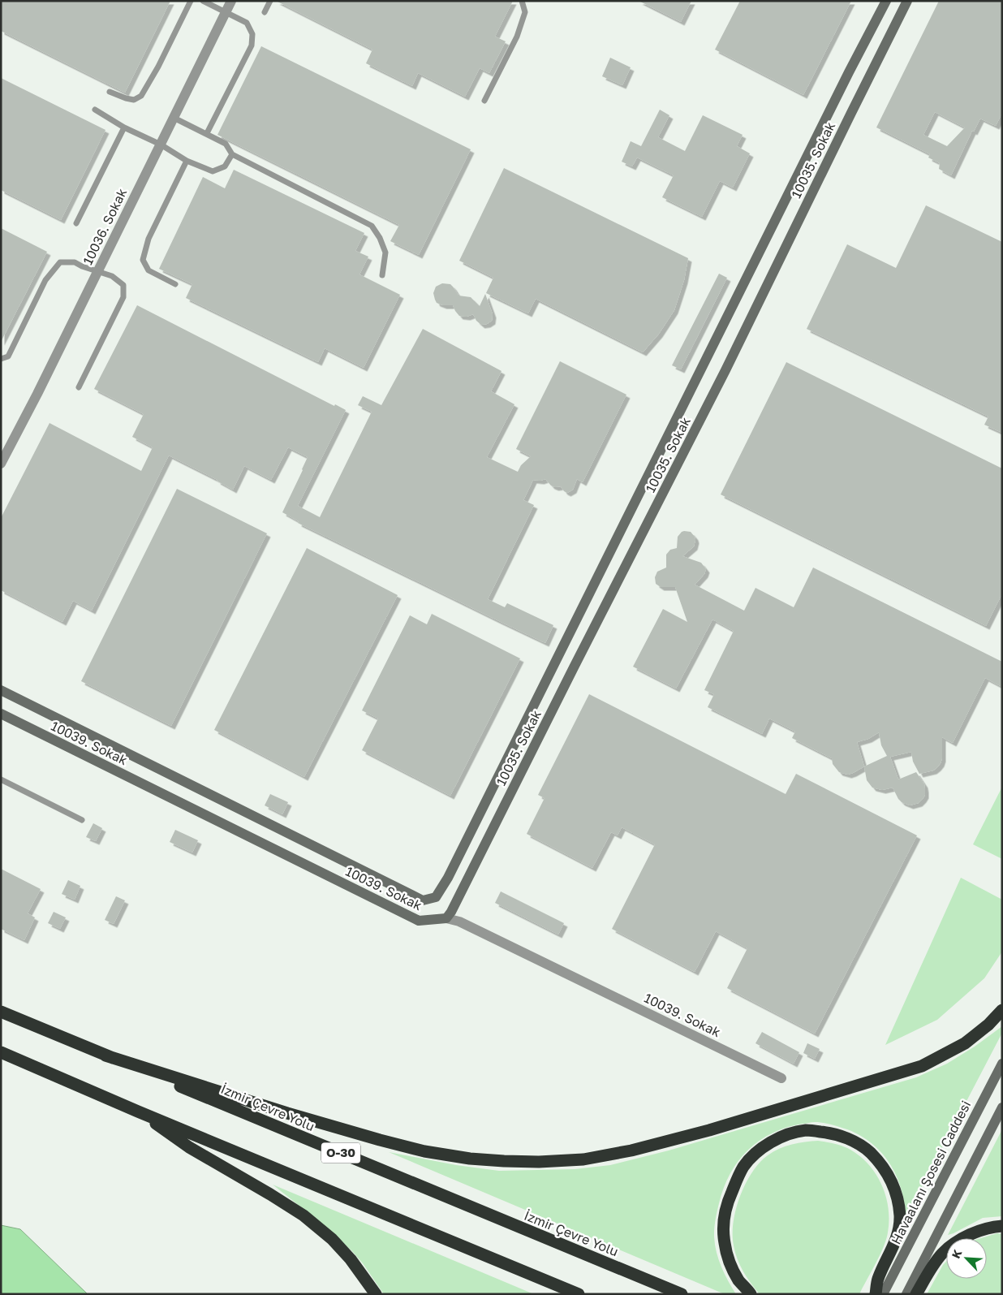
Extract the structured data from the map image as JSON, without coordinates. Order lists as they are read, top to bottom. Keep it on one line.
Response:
{"streets":{"highway":["İzmir Çevre Yolu","O-30"],"street":["10035. Sokak","10036. Sokak","10039. Sokak","Havaalanı Şosesi Caddesi"]},"crossings":[["10035. Sokak","10039. Sokak"]],"north":"top left"}
